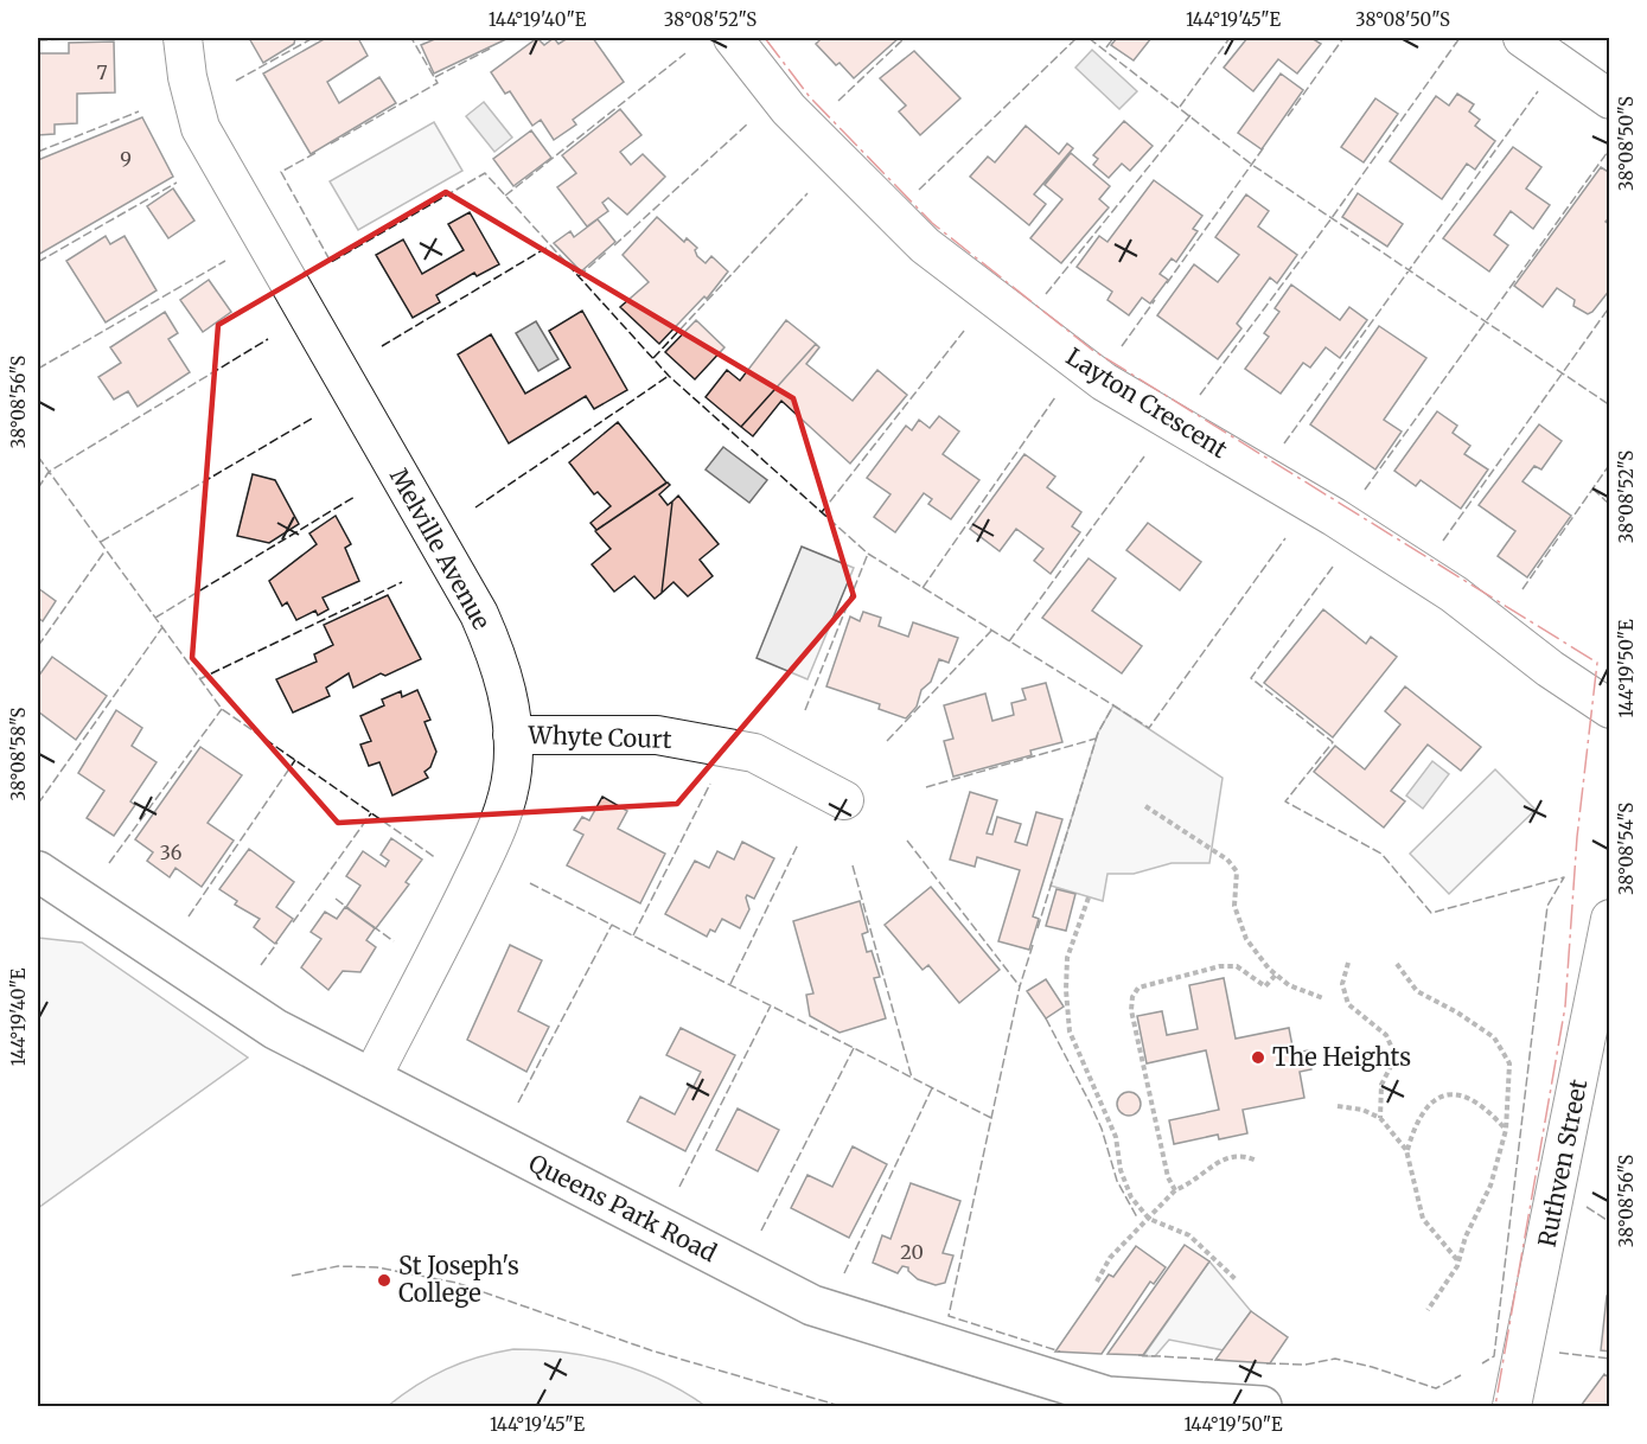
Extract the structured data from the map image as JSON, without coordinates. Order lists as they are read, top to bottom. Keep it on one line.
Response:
{"streets":{"main road":["Queens Park Road"],"street":["Layton Crescent","Melville Avenue","Whyte Court","Ruthven Street"]},"crossings":[["Melville Avenue","Whyte Court"],["Melville Avenue","Queens Park Road"]],"places":["The Heights","St Joseph's College"],"house_numbers":["7","9","36","20"],"coordinates":["144°19'40\"E","38°08'52\"S","144°19'45\"E","38°08'50\"S","38°08'56\"S","144°19'50\"E","38°08'58\"S","38°08'54\"S"]}
